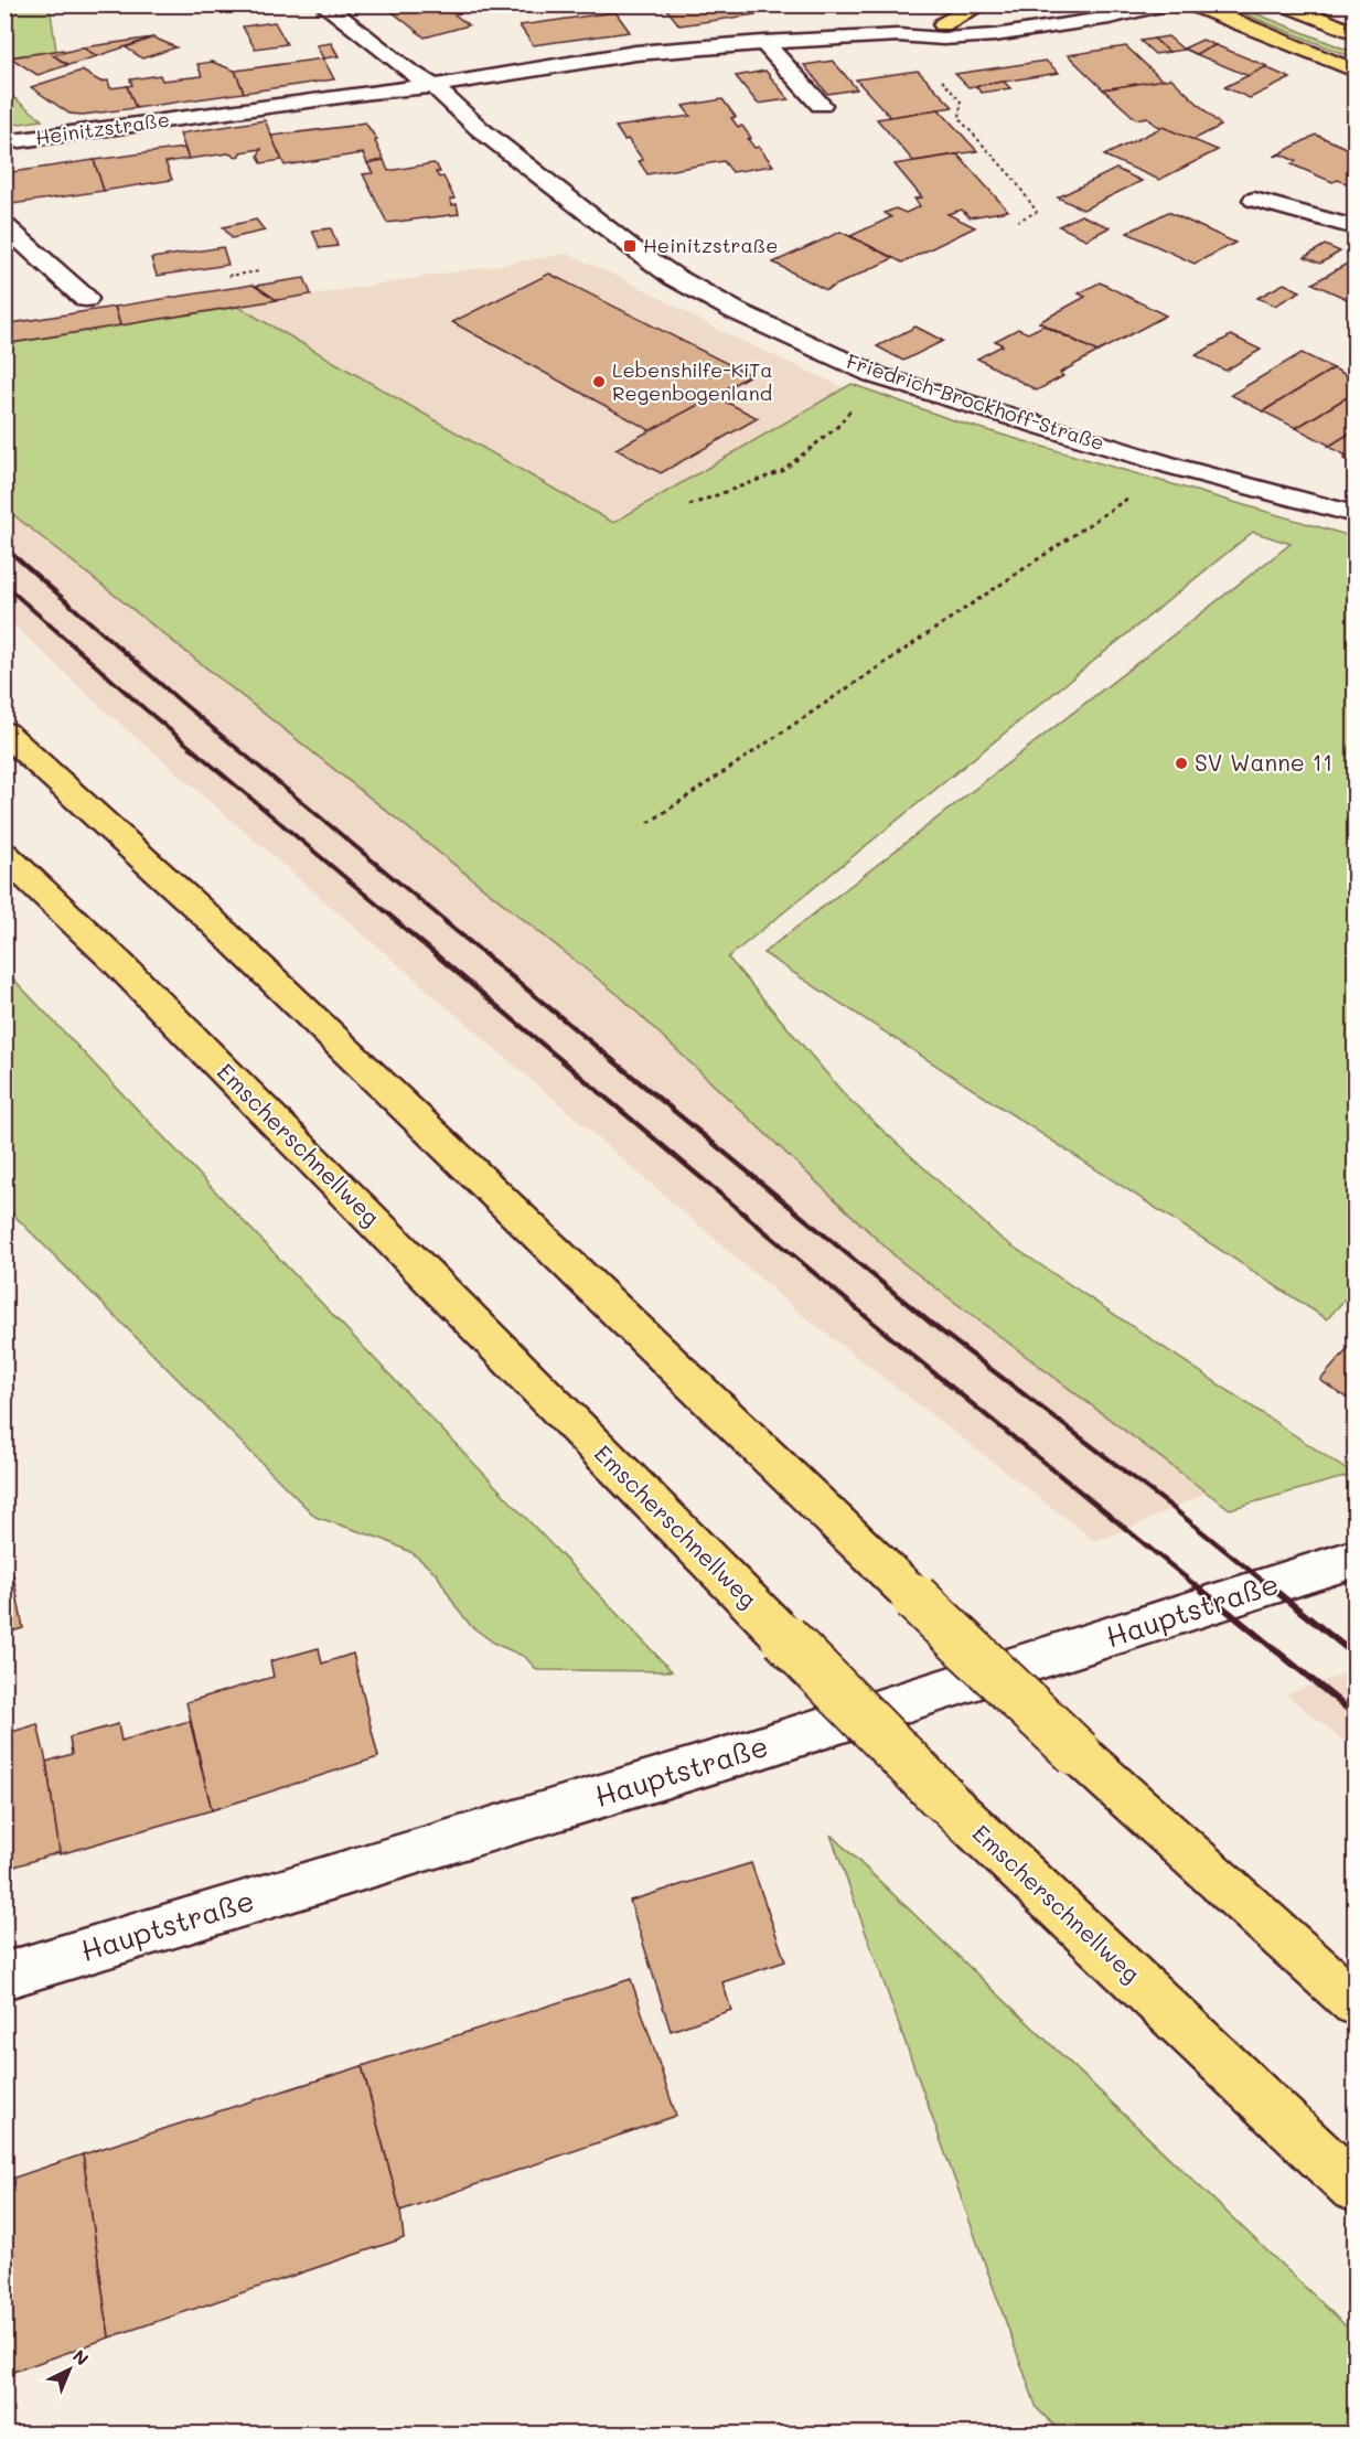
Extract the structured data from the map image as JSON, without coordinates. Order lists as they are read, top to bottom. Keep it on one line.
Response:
{"streets":{"main road":["Emscherschnellweg"],"street":["Heinitzstraße","Friedrich-Brockhoff-Straße","Hauptstraße"]},"crossings":[["Heinitzstraße","Friedrich-Brockhoff-Straße"]],"places":{"transit":["Heinitzstraße"],"other":["Lebenshilfe-KiTa Regenbogenland","SV Wanne 11"]},"north":"top right"}
